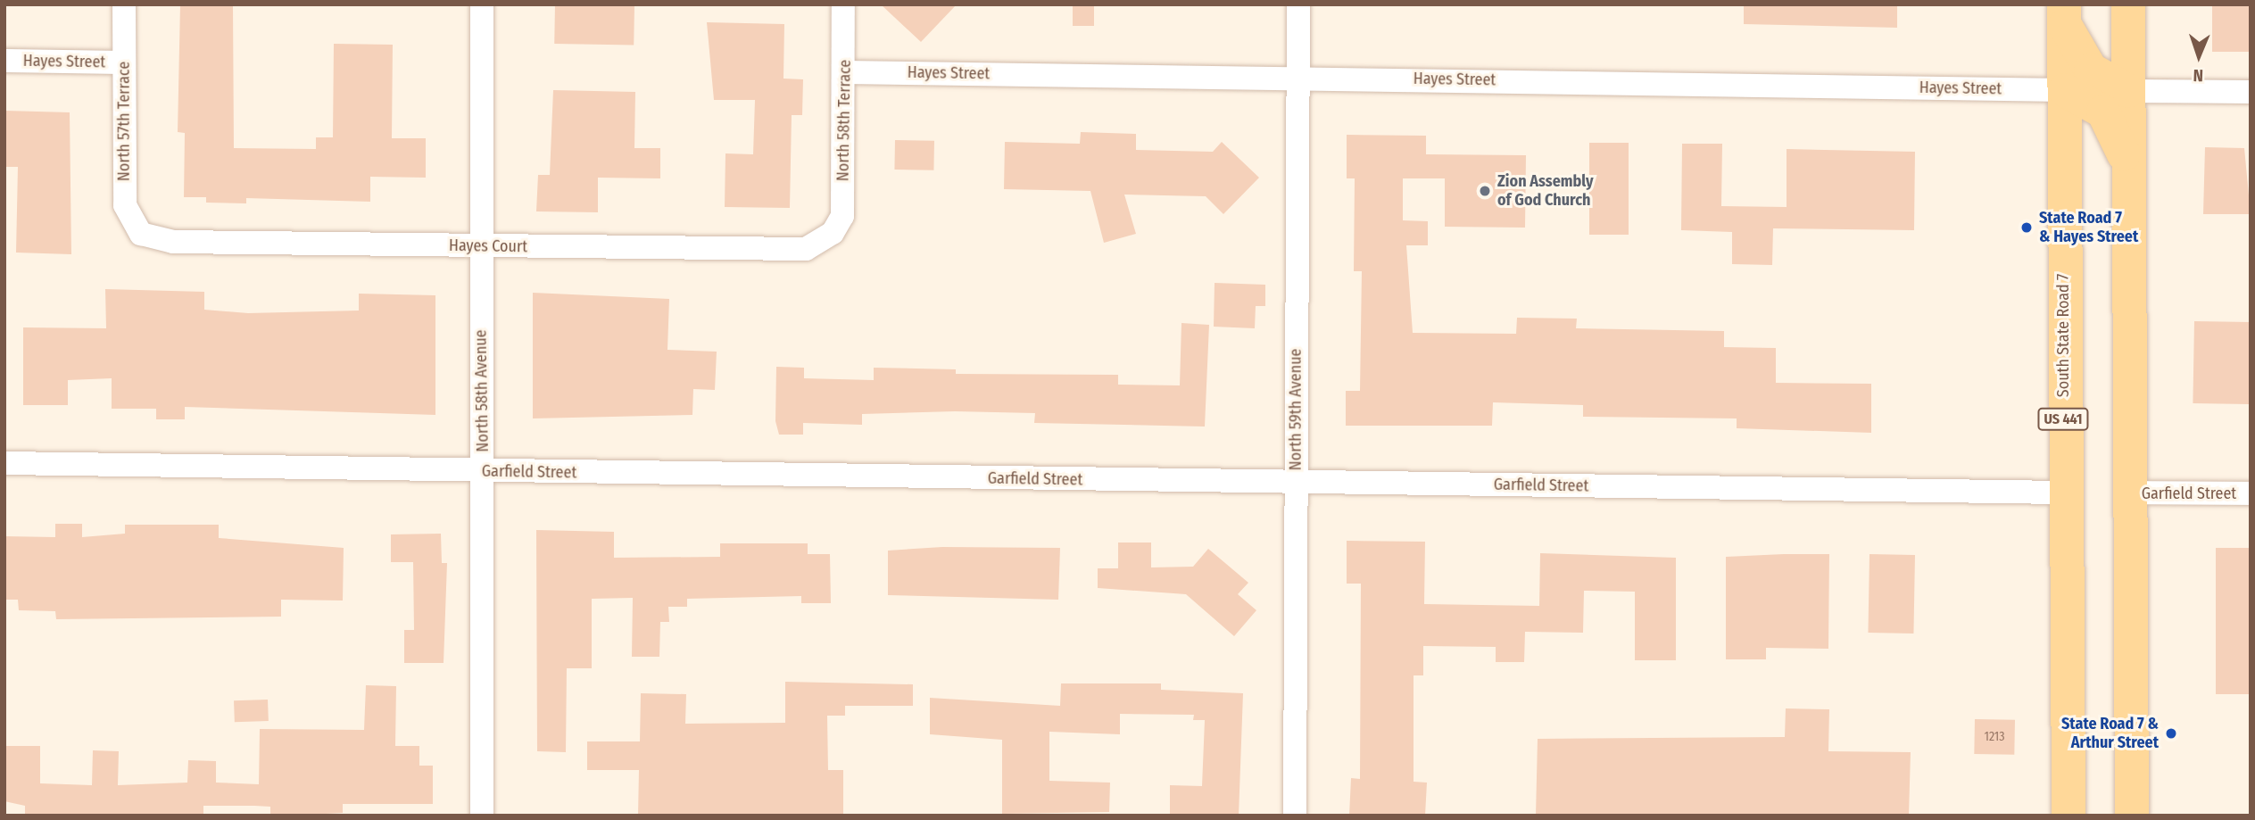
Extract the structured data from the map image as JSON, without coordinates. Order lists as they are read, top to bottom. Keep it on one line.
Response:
{"streets":{"main road":["South State Road 7","US 441"],"street":["Hayes Street","North 58th Terrace","North 57th Terrace","Hayes Court","North 58th Avenue","North 59th Avenue","Garfield Street"]},"crossings":[["Hayes Street","North 58th Terrace"],["Hayes Street","North 57th Terrace"],["Hayes Street","South State Road 7"],["Hayes Street","North 59th Avenue"],["North 58th Terrace","Hayes Court"],["North 57th Terrace","Hayes Court"],["Hayes Court","North 58th Avenue"],["South State Road 7","Garfield Street"],["North 58th Avenue","Garfield Street"],["North 59th Avenue","Garfield Street"]],"places":["Zion Assembly of God Church","State Road 7 & Hayes Street","State Road 7 & Arthur Street"],"house_numbers":["1213"],"north":"bottom"}
